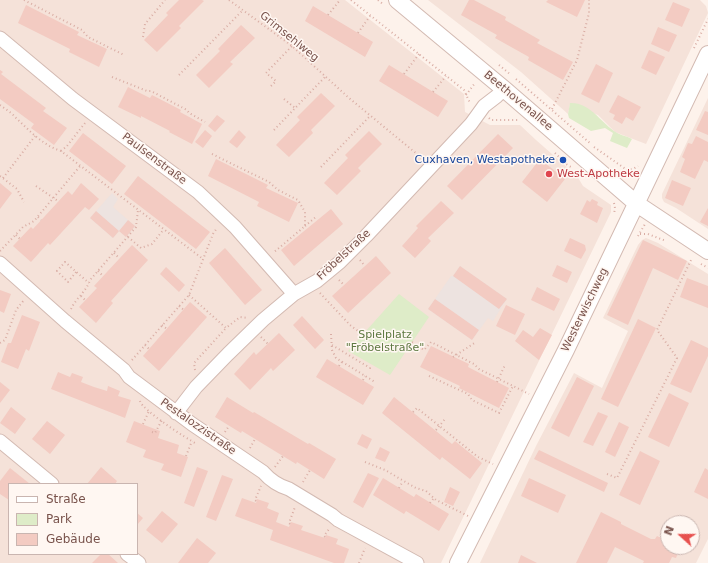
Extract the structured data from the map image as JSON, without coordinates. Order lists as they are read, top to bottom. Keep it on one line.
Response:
{"streets":{"street":["Beethovenallee","Paulsenstraße","Fröbelstraße","Westerwischweg","Pestalozzistraße"],"path":["Grimsehlweg"]},"crossings":[["Grimsehlweg","Fröbelstraße"],["Beethovenallee","Fröbelstraße"],["Beethovenallee","Westerwischweg"],["Paulsenstraße","Fröbelstraße"],["Fröbelstraße","Pestalozzistraße"]],"parks":["Spielplatz \"Fröbelstraße\""],"places":["Cuxhaven, Westapotheke","West-Apotheke"],"legend":["Straße","Park","Gebäude"],"north":"left"}
